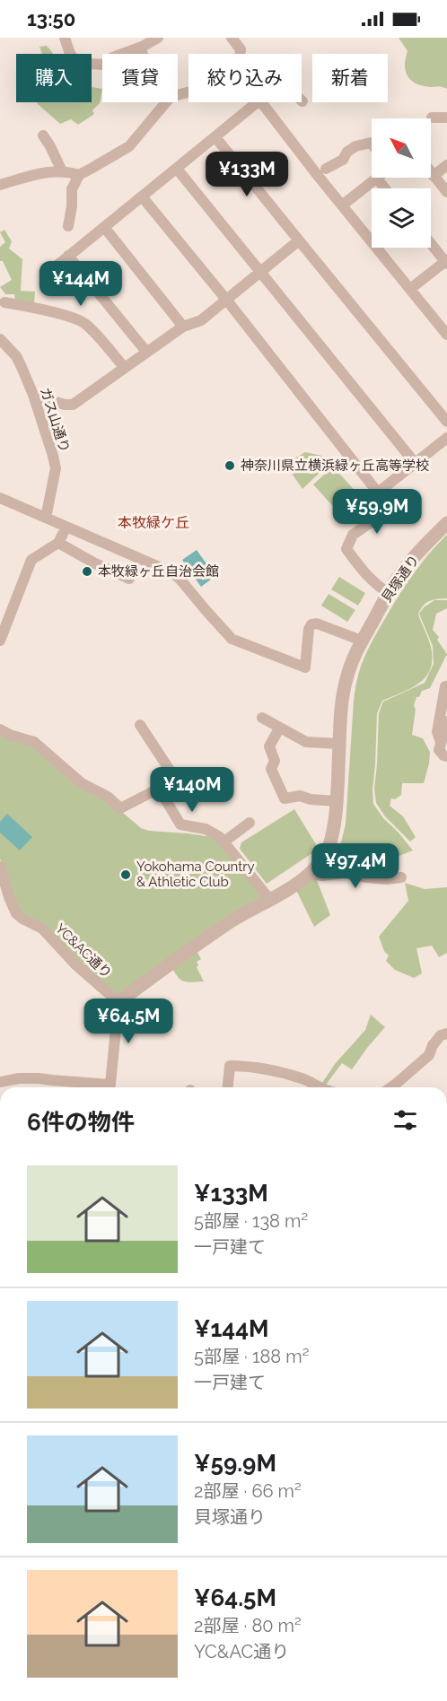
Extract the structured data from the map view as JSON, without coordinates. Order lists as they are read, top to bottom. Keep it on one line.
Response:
{"streets":{"street":["ガス山通り","貝塚通り","YC&AC通り"]},"crossings":[["貝塚通り","YC&AC通り"]],"districts":["本牧緑ケ丘"],"places":["神奈川県立横浜緑ヶ丘高等学校","本牧緑ヶ丘自治会館","Yokohama Country & Athletic Club"],"north":"top left","page":{"status":"13:50","chip":["購入","賃貸","絞り込み","新着"],"price":["¥133M","¥144M","¥59.9M","¥140M","¥97.4M","¥64.5M"],"heading":"6件の物件","list":[{"name":"¥133M","note":"5部屋 · 138 m² · 一戸建て"},{"name":"¥144M","note":"5部屋 · 188 m² · 一戸建て"},{"name":"¥59.9M","note":"2部屋 · 66 m² · 貝塚通り"},{"name":"¥64.5M","note":"2部屋 · 80 m² · YC&AC通り"}]}}
